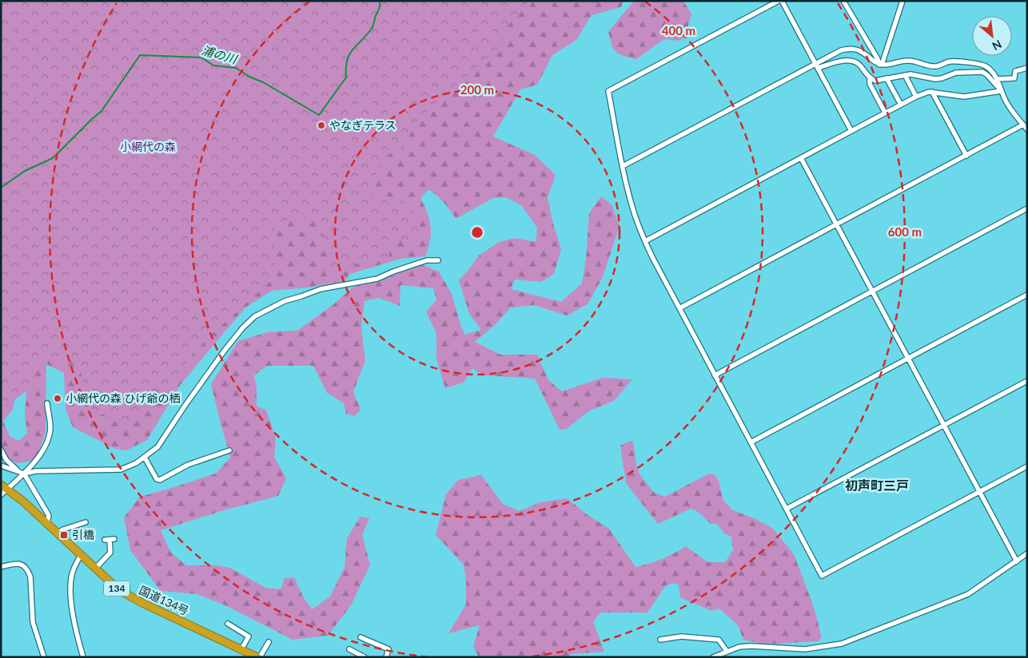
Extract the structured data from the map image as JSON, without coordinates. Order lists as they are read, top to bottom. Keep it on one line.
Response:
{"streets":{"highway":["134","国道134号"]},"districts":["初声町三戸"],"water":["浦の川"],"parks":["小網代の森"],"places":{"other":["やなぎテラス","小網代の森 ひげ爺の栖"],"transit":["引橋"]},"north":"bottom right","rings":["400 m","200 m","600 m"]}
